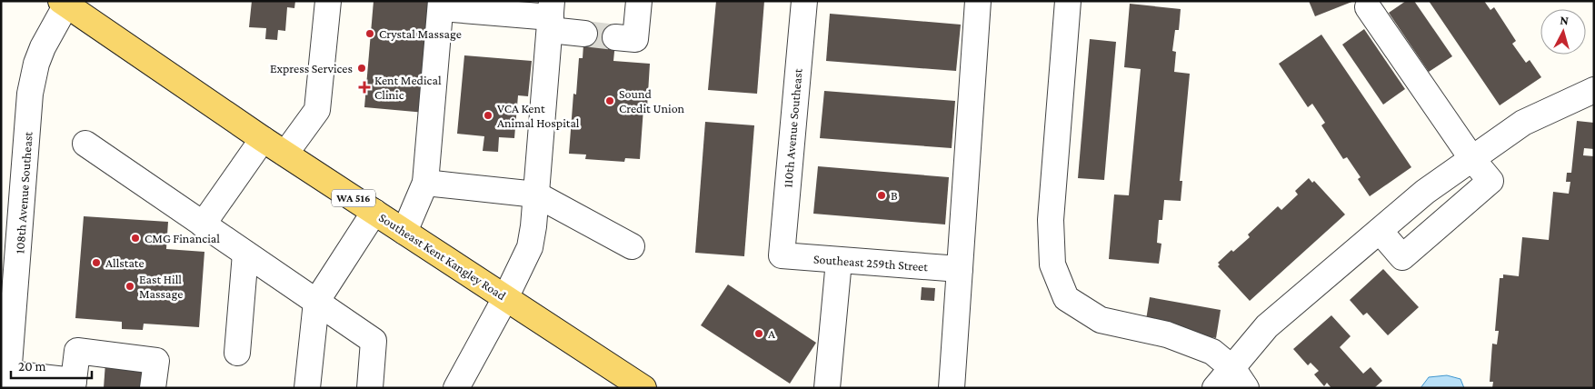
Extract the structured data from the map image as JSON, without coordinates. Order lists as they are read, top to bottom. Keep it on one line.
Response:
{"streets":{"main road":["WA 516","Southeast Kent Kangley Road"],"street":["110th Avenue Southeast","108th Avenue Southeast","Southeast 259th Street"]},"crossings":[["110th Avenue Southeast","Southeast 259th Street"],["108th Avenue Southeast","Southeast Kent Kangley Road"]],"places":{"other":["Crystal Massage","Express Services","Sound Credit Union","VCA Kent Animal Hospital","B","CMG Financial","Allstate","East Hill Massage","A"],"health":["Kent Medical Clinic"]},"scale_bar":"20 m","north":"top"}
